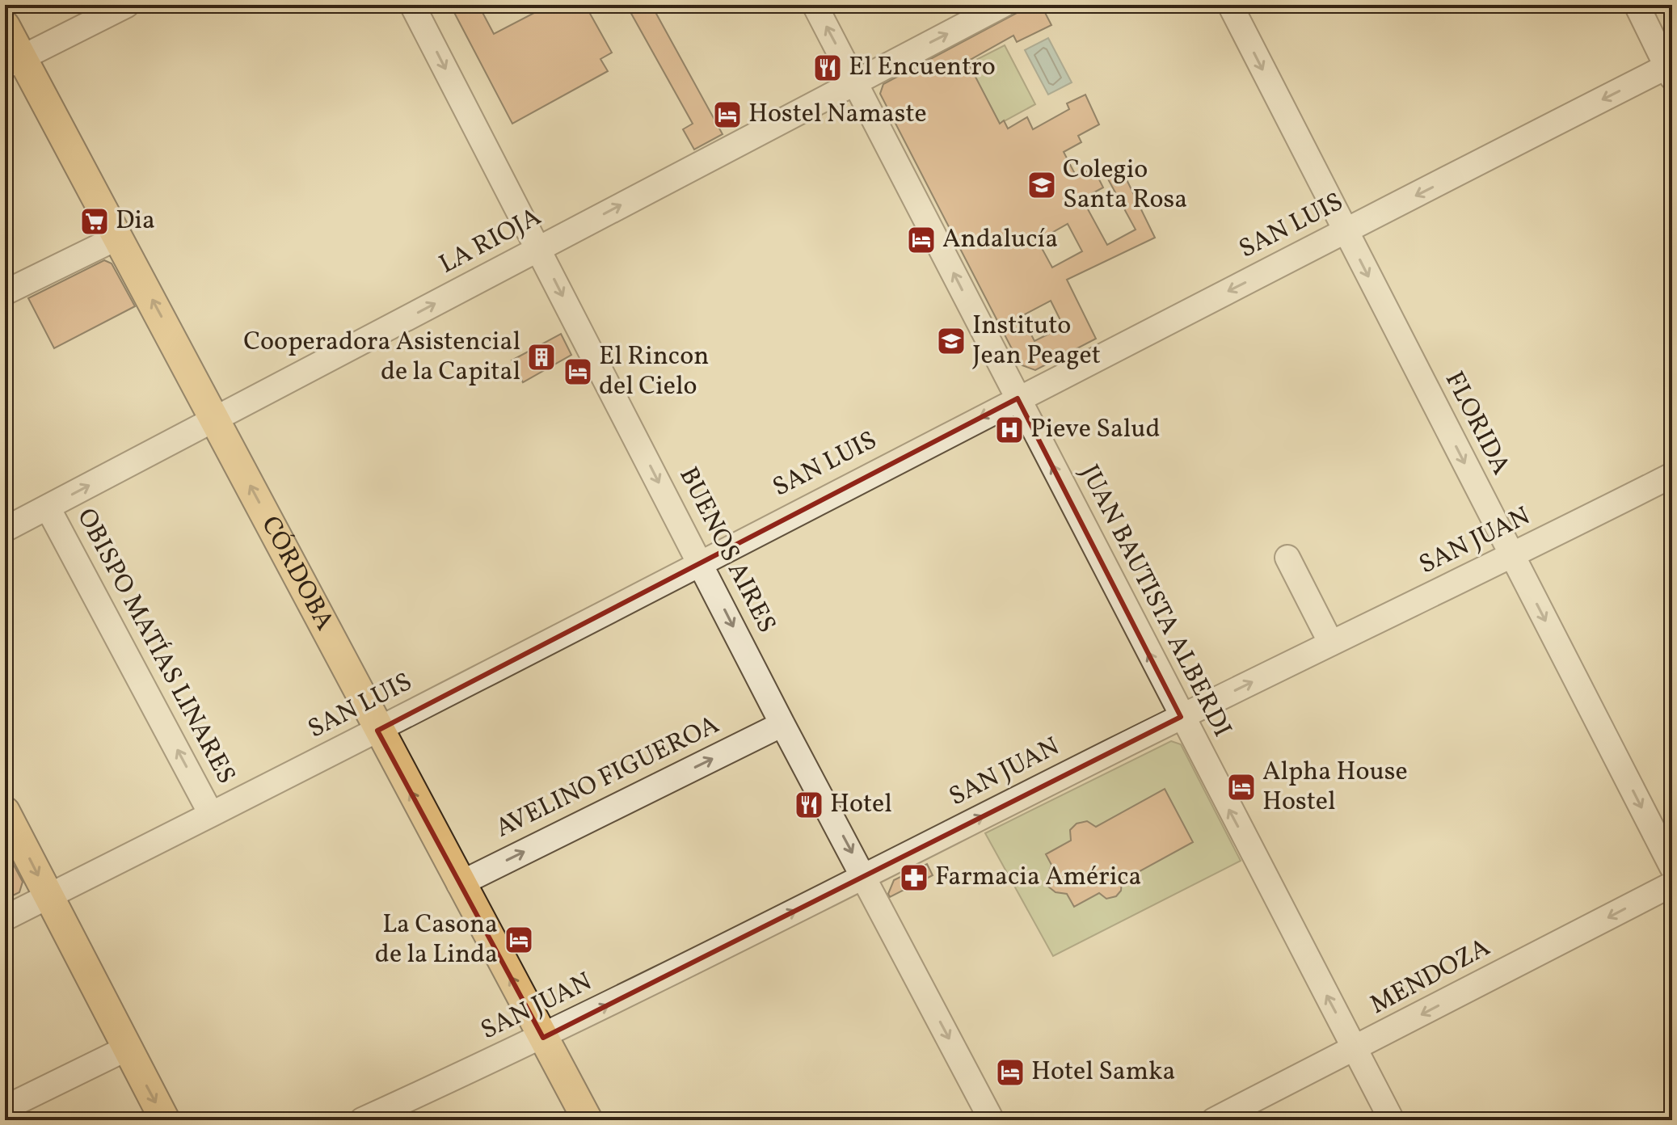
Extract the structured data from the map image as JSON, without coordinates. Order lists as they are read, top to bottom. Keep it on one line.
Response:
{"streets":{"main road":["CÓRDOBA"],"street":["SAN LUIS","LA RIOJA","FLORIDA","SAN JUAN","BUENOS AIRES","JUAN BAUTISTA ALBERDI","OBISPO MATÍAS LINARES","AVELINO FIGUEROA","MENDOZA"]},"crossings":[["SAN LUIS","FLORIDA"],["SAN LUIS","BUENOS AIRES"],["SAN LUIS","CÓRDOBA"],["SAN LUIS","JUAN BAUTISTA ALBERDI"],["SAN LUIS","OBISPO MATÍAS LINARES"],["LA RIOJA","BUENOS AIRES"],["LA RIOJA","CÓRDOBA"],["LA RIOJA","JUAN BAUTISTA ALBERDI"],["LA RIOJA","OBISPO MATÍAS LINARES"],["FLORIDA","SAN JUAN"],["SAN JUAN","BUENOS AIRES"],["SAN JUAN","CÓRDOBA"],["SAN JUAN","JUAN BAUTISTA ALBERDI"],["BUENOS AIRES","AVELINO FIGUEROA"],["CÓRDOBA","AVELINO FIGUEROA"],["JUAN BAUTISTA ALBERDI","MENDOZA"]],"one_way":["SAN LUIS","LA RIOJA","FLORIDA","SAN JUAN","BUENOS AIRES","CÓRDOBA","JUAN BAUTISTA ALBERDI","OBISPO MATÍAS LINARES","AVELINO FIGUEROA","MENDOZA"],"places":{"restaurant":["El Encuentro","Hotel"],"hotel":["Hostel Namaste","Andalucía","El Rincon del Cielo","Alpha House Hostel","La Casona de la Linda","Hotel Samka"],"school or university":["Colegio Santa Rosa","Instituto Jean Peaget"],"supermarket":["Dia"],"building":["Cooperadora Asistencial de la Capital"],"hospital":["Pieve Salud"],"pharmacy":["Farmacia América"]}}
